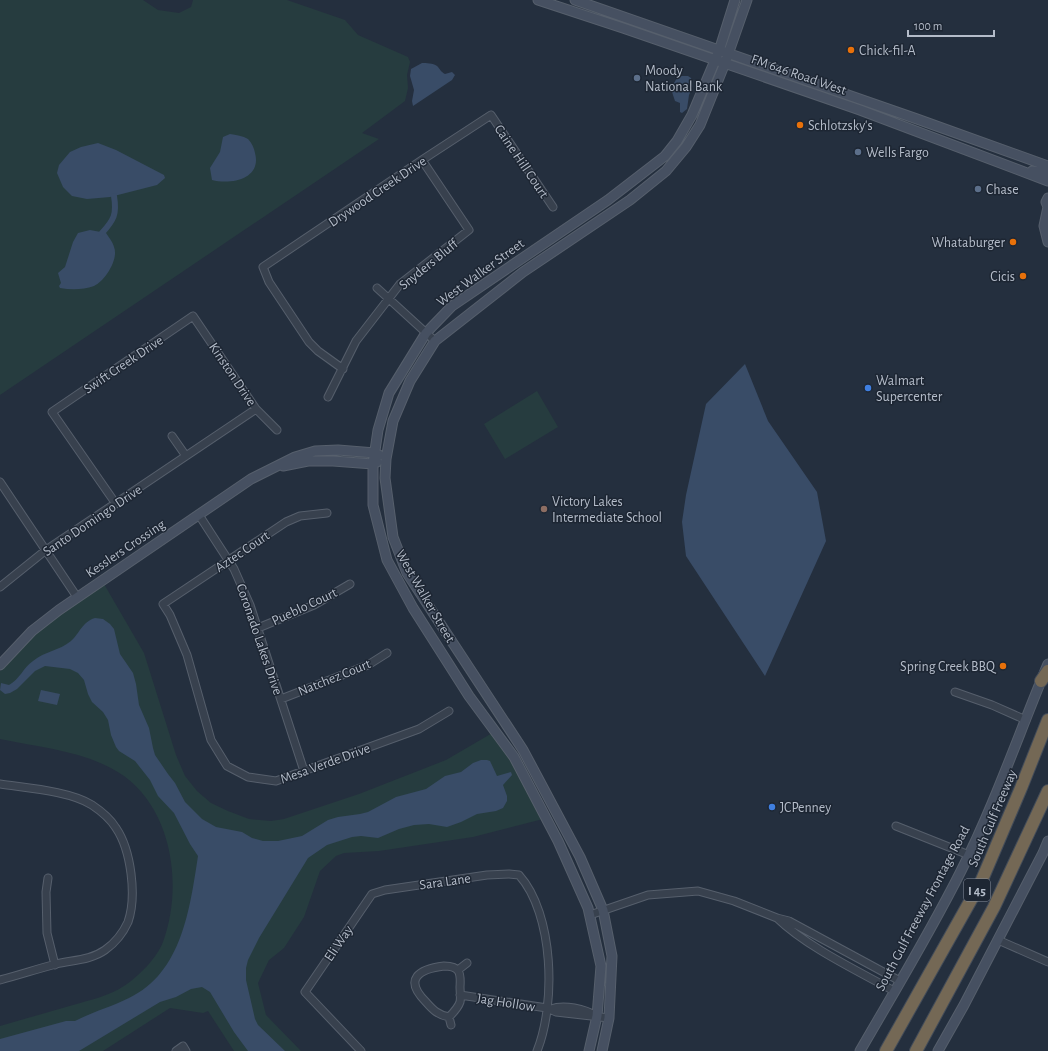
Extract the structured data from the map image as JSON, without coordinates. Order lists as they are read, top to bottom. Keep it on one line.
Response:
{"streets":{"highway":["South Gulf Freeway","I 45"],"street":["FM 646 Road West","Caine Hill Court","Drywood Creek Drive","Snyders Bluff","West Walker Street","Swift Creek Drive","Kinston Drive","Santo Domingo Drive","Kesslers Crossing","Aztec Court","Pueblo Court","Coronado Lakes Drive","Natchez Court","Mesa Verde Drive","Sara Lane","South Gulf Freeway Frontage Road","Eli Way","Jag Hollow"]},"crossings":[["FM 646 Road West","West Walker Street"],["Caine Hill Court","Drywood Creek Drive"],["Drywood Creek Drive","Snyders Bluff"],["West Walker Street","Kesslers Crossing"],["West Walker Street","Jag Hollow"],["Swift Creek Drive","Kinston Drive"],["Swift Creek Drive","Santo Domingo Drive"],["Kinston Drive","Santo Domingo Drive"],["Kesslers Crossing","Coronado Lakes Drive"],["Aztec Court","Coronado Lakes Drive"],["Aztec Court","Mesa Verde Drive"],["Pueblo Court","Coronado Lakes Drive"],["Coronado Lakes Drive","Natchez Court"],["Coronado Lakes Drive","Mesa Verde Drive"],["Sara Lane","Eli Way"],["Sara Lane","Jag Hollow"]],"places":["Chick-fil-A","Moody National Bank","Schlotzsky's","Wells Fargo","Chase","Whataburger","Cicis","Walmart Supercenter","Victory Lakes Intermediate School","Spring Creek BBQ","JCPenney"],"scale_bar":"100 m"}
